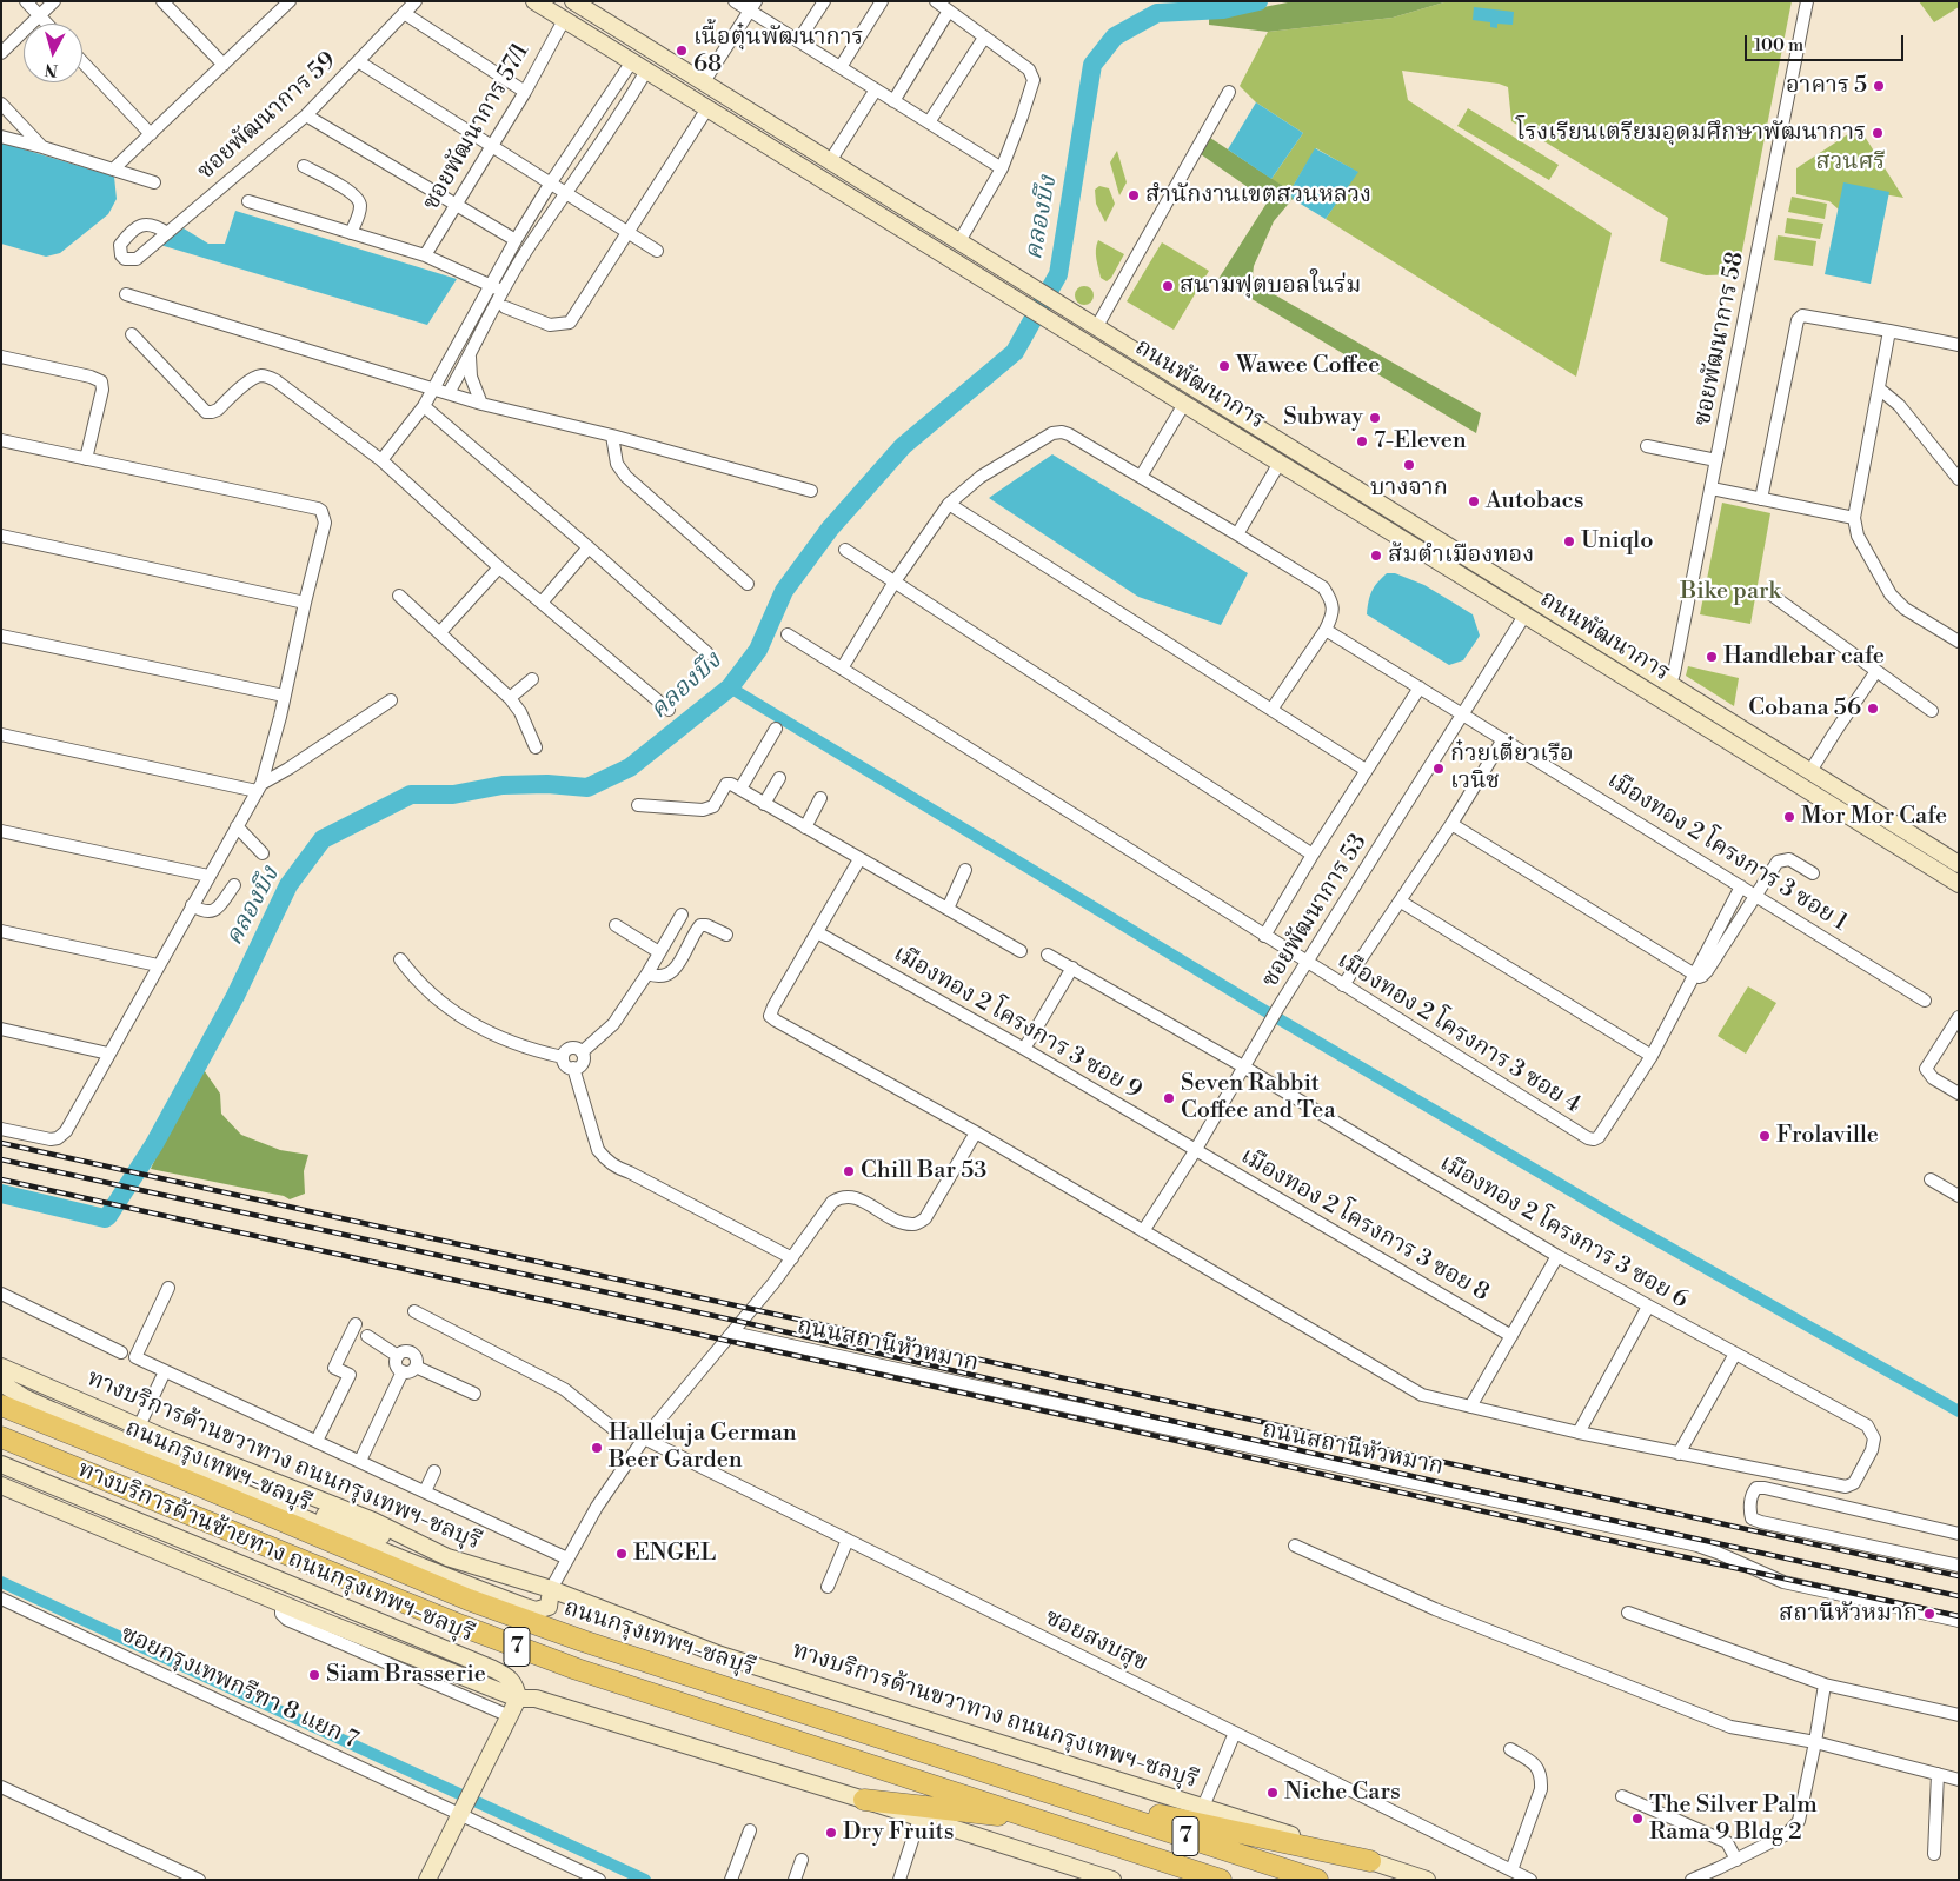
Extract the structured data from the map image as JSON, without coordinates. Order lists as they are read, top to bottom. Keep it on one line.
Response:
{"streets":{"highway":["ถนนกรุงเทพฯ-ชลบุรี","7"],"main road":["ถนนพัฒนาการ","ทางบริการด้านขวาทาง ถนนกรุงเทพฯ-ชลบุรี","ทางบริการด้านซ้ายทาง ถนนกรุงเทพฯ-ชลบุรี"],"street":["ซอยพัฒนาการ 59","ซอยพัฒนาการ 57/1","ซอยพัฒนาการ 58","เมืองทอง 2 โครงการ 3 ซอย 1","ซอยพัฒนาการ 53","เมืองทอง 2 โครงการ 3 ซอย 9","เมืองทอง 2 โครงการ 3 ซอย 4","เมืองทอง 2 โครงการ 3 ซอย 8","เมืองทอง 2 โครงการ 3 ซอย 6","ถนนสถานีหัวหมาก","ซอยสงบสุข","ซอยกรุงเทพกรีฑา 8 แยก 7"]},"crossings":[["ซอยพัฒนาการ 57/1","ถนนพัฒนาการ"],["ซอยพัฒนาการ 58","ถนนพัฒนาการ"],["ถนนพัฒนาการ","ซอยพัฒนาการ 53"],["เมืองทอง 2 โครงการ 3 ซอย 1","ซอยพัฒนาการ 53"],["ซอยพัฒนาการ 53","เมืองทอง 2 โครงการ 3 ซอย 9"],["ซอยพัฒนาการ 53","เมืองทอง 2 โครงการ 3 ซอย 4"],["ซอยพัฒนาการ 53","เมืองทอง 2 โครงการ 3 ซอย 8"],["ซอยพัฒนาการ 53","เมืองทอง 2 โครงการ 3 ซอย 6"],["เมืองทอง 2 โครงการ 3 ซอย 9","เมืองทอง 2 โครงการ 3 ซอย 8"]],"water":["คลองบึง"],"parks":["สวนศรี","Bike park"],"places":["เนื้อตุ๋นพัฒนาการ 68","อาคาร 5","โรงเรียนเตรียมอุดมศึกษาพัฒนาการ","สำนักงานเขตสวนหลวง","สนามฟุตบอลในร่ม","Wawee Coffee","Subway","7-Eleven","บางจาก","Autobacs","Uniqlo","ส้มตำเมืองทอง","Handlebar cafe","Cobana 56","ก๋วยเตี๋ยวเรือ เวนิช","Mor Mor Cafe","Seven Rabbit Coffee and Tea","Frolaville","Chill Bar 53","Halleluja German Beer Garden","ENGEL","สถานีหัวหมาก","Siam Brasserie","Niche Cars","The Silver Palm Rama 9 Bldg 2","Dry Fruits"],"scale_bar":"100 m","north":"bottom"}
